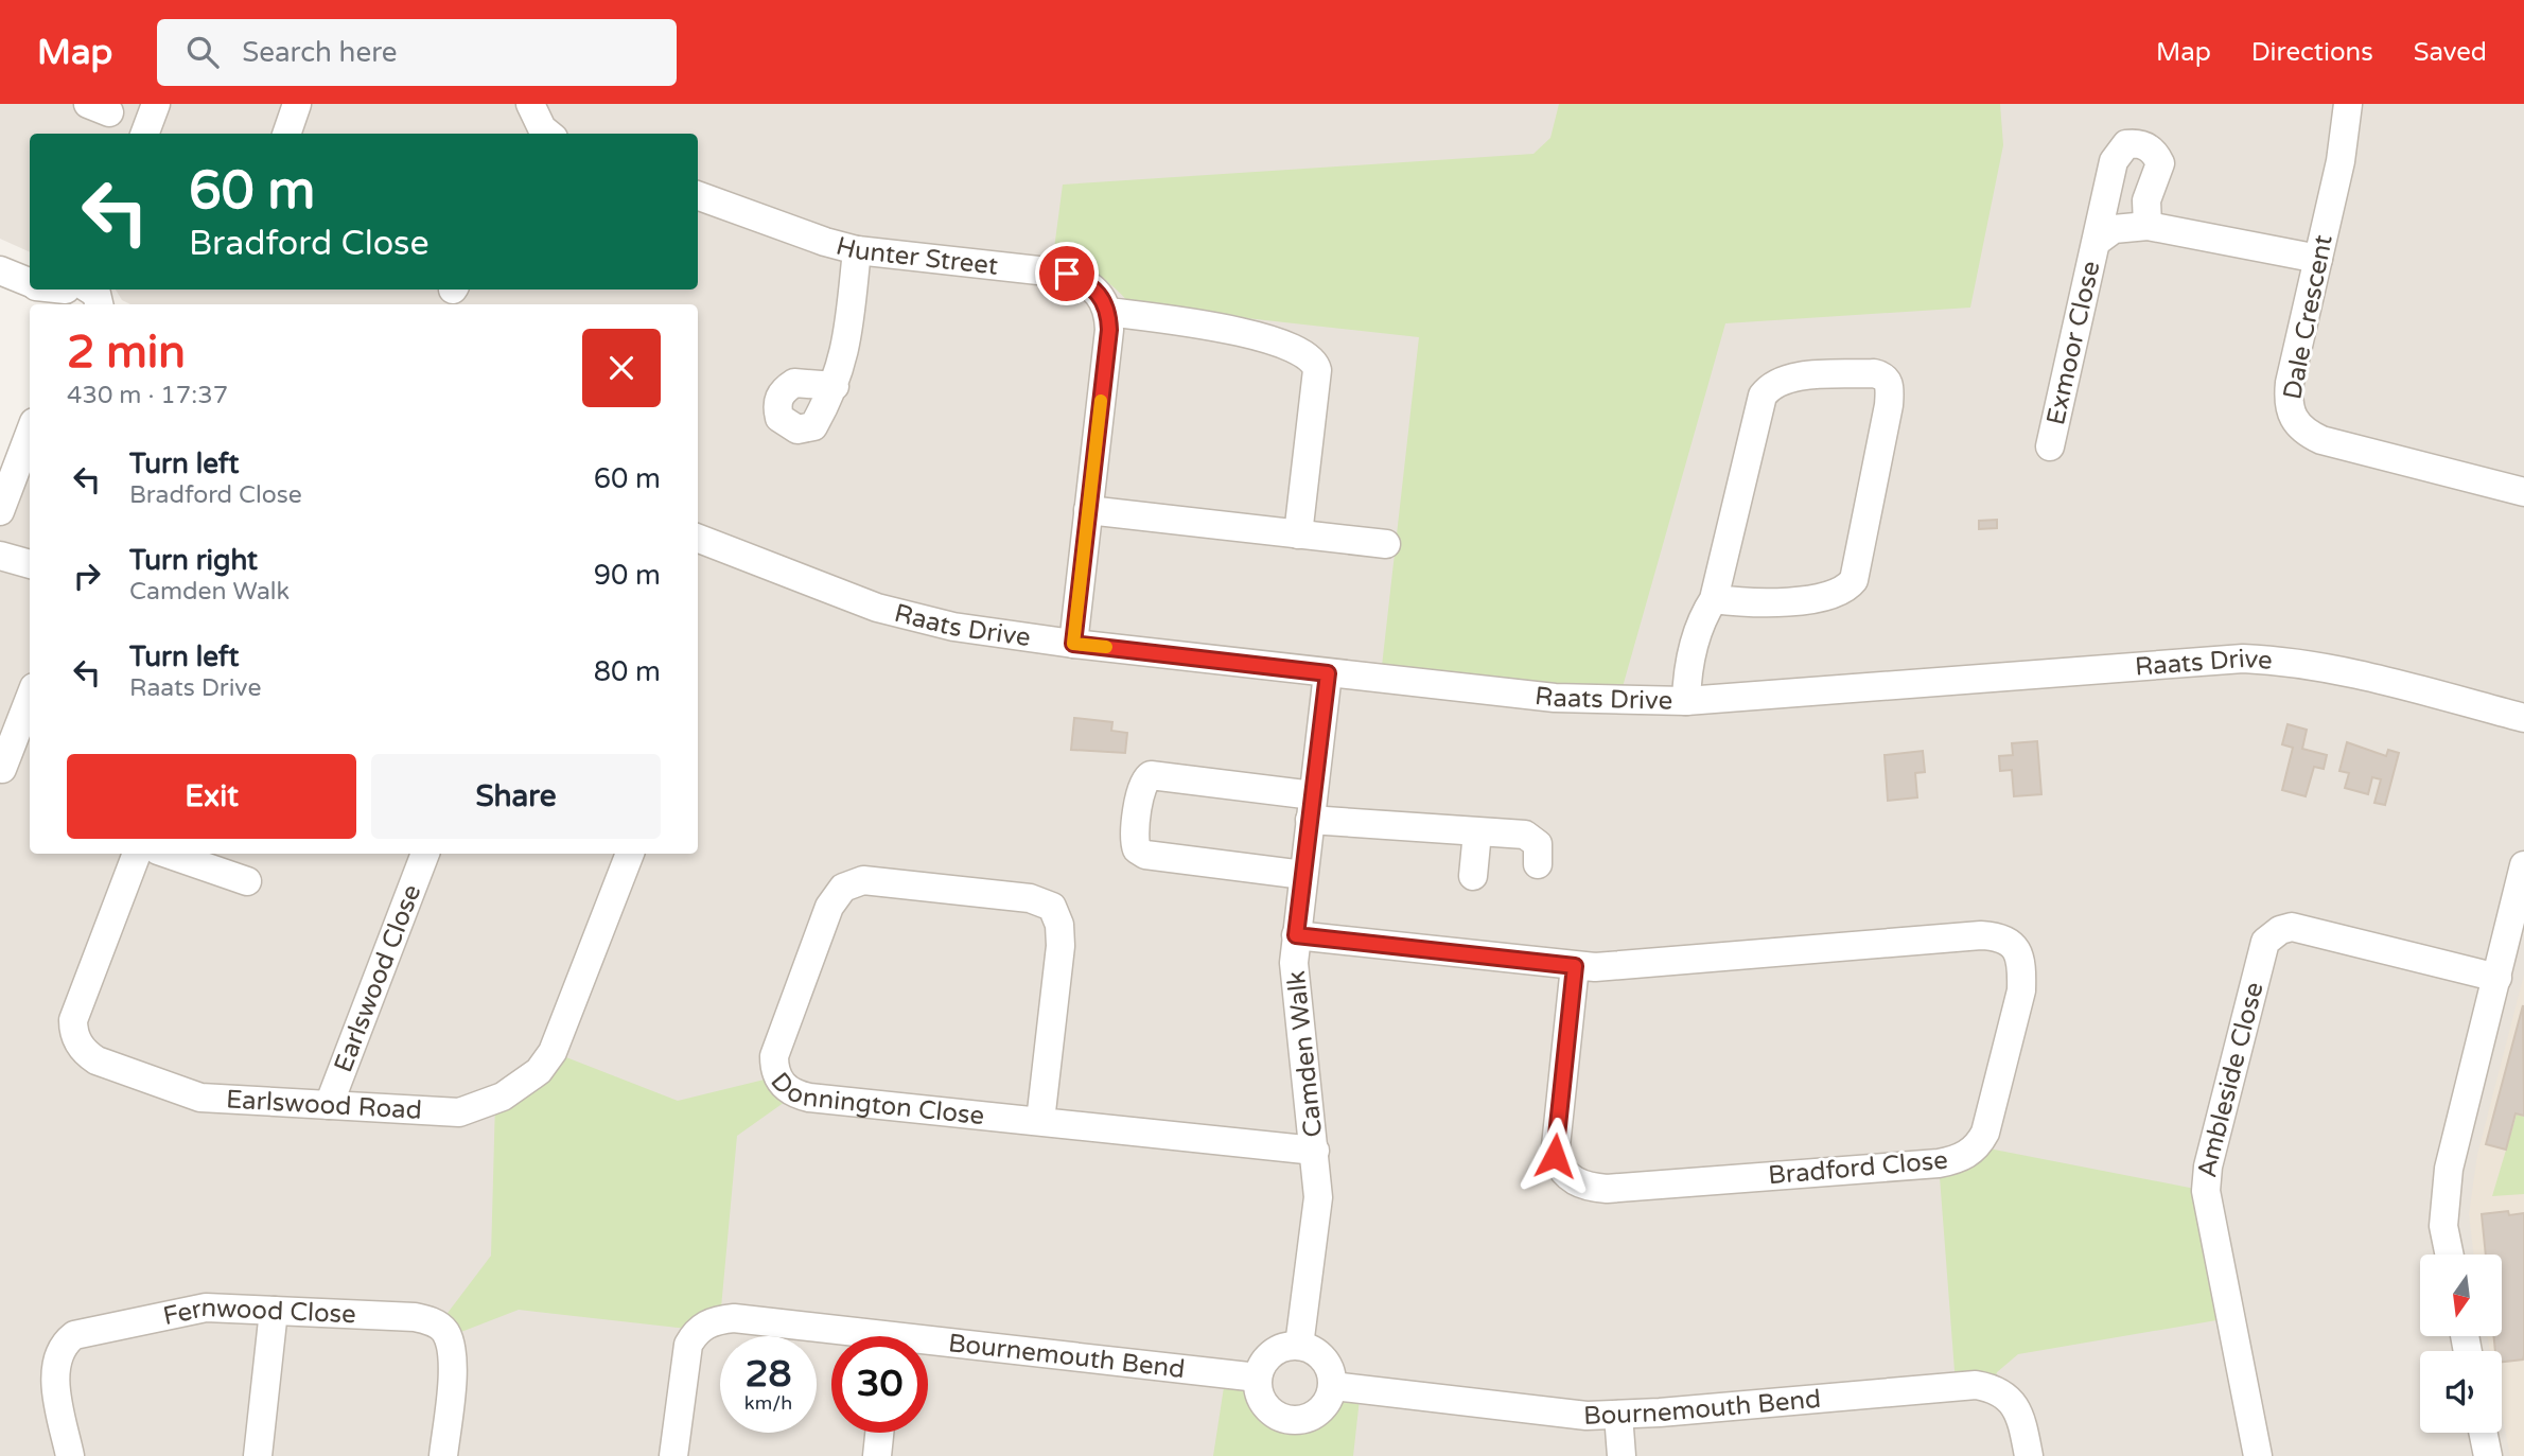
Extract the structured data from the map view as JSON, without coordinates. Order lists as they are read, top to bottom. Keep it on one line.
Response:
{"streets":{"street":["Hunter Street","Dale Crescent","Exmoor Close","Raats Drive","Earlswood Close","Camden Walk","Ambleside Close","Donnington Close","Earlswood Road","Bradford Close","Fernwood Close","Bournemouth Bend"]},"crossings":[["Dale Crescent","Exmoor Close"],["Raats Drive","Camden Walk"],["Earlswood Close","Earlswood Road"],["Camden Walk","Donnington Close"],["Camden Walk","Bradford Close"],["Camden Walk","Bournemouth Bend"]],"north":"bottom","page":{"header":"Map","search":"Search here","nav":["Map","Directions","Saved"],"turn":["60 m","Bradford Close"],"heading":["2 min","430 m · 17:37"],"list":[{"name":"Turn left","note":"Bradford Close","value":"60 m"},{"name":"Turn right","note":"Camden Walk","value":"90 m"},{"name":"Turn left","note":"Raats Drive","value":"80 m"}],"buttons":["Exit","Share"],"speed":"28 km/h","limit":"30"}}
